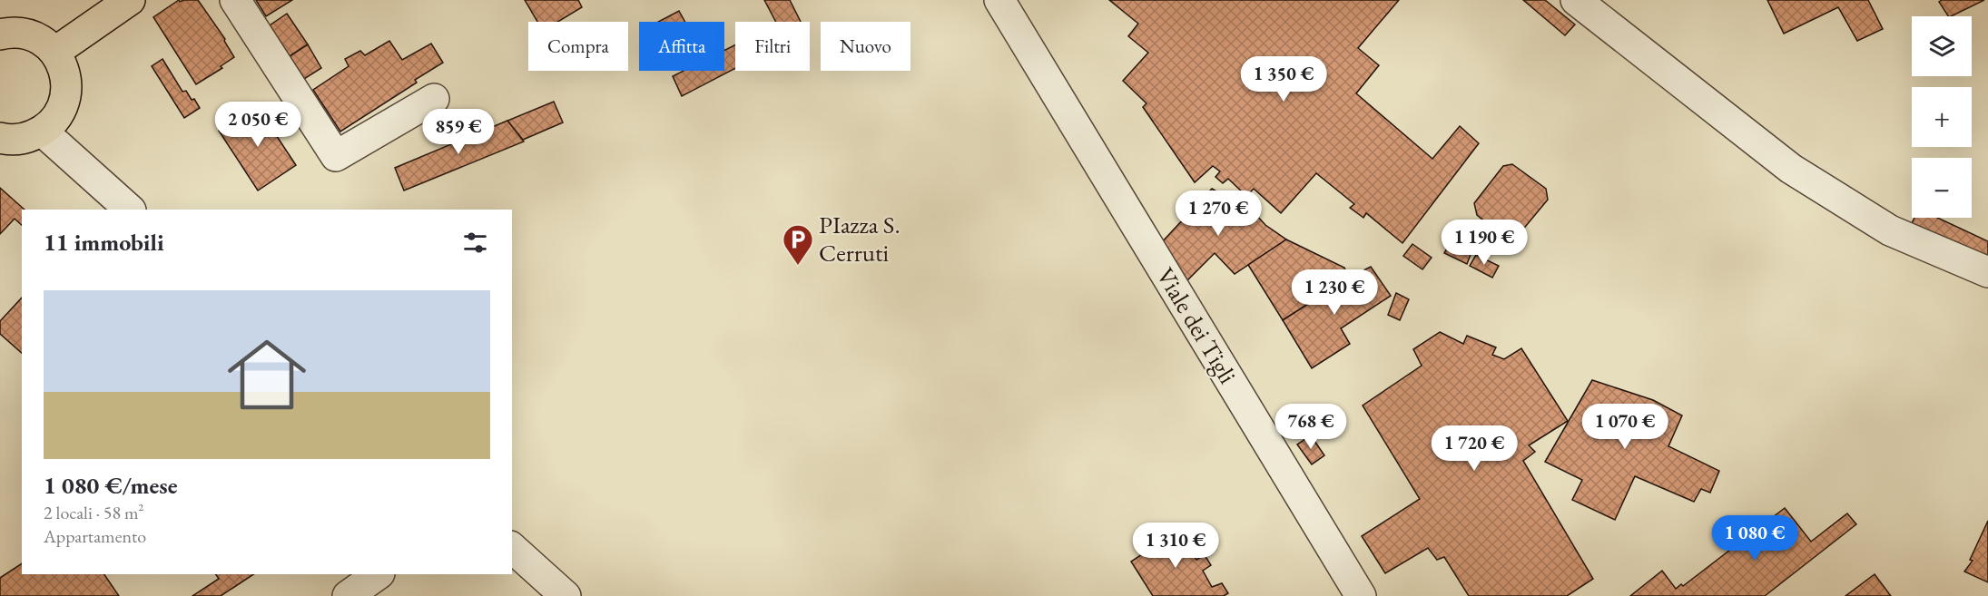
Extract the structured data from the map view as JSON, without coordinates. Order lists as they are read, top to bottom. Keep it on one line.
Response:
{"streets":{"street":["Viale dei Tigli"]},"places":{"parking":["PIazza S. Cerruti"]},"page":{"map_buttons":["+","−"],"chip":["Compra","Affitta","Filtri","Nuovo"],"price":["1 350 €","2 050 €","859 €","1 270 €","1 190 €","1 230 €","768 €","1 070 €","1 720 €","1 080 €","1 310 €"],"heading":"11 immobili","list":[{"name":"1 080 €/mese","note":"2 locali · 58 m² · Appartamento"}]}}
